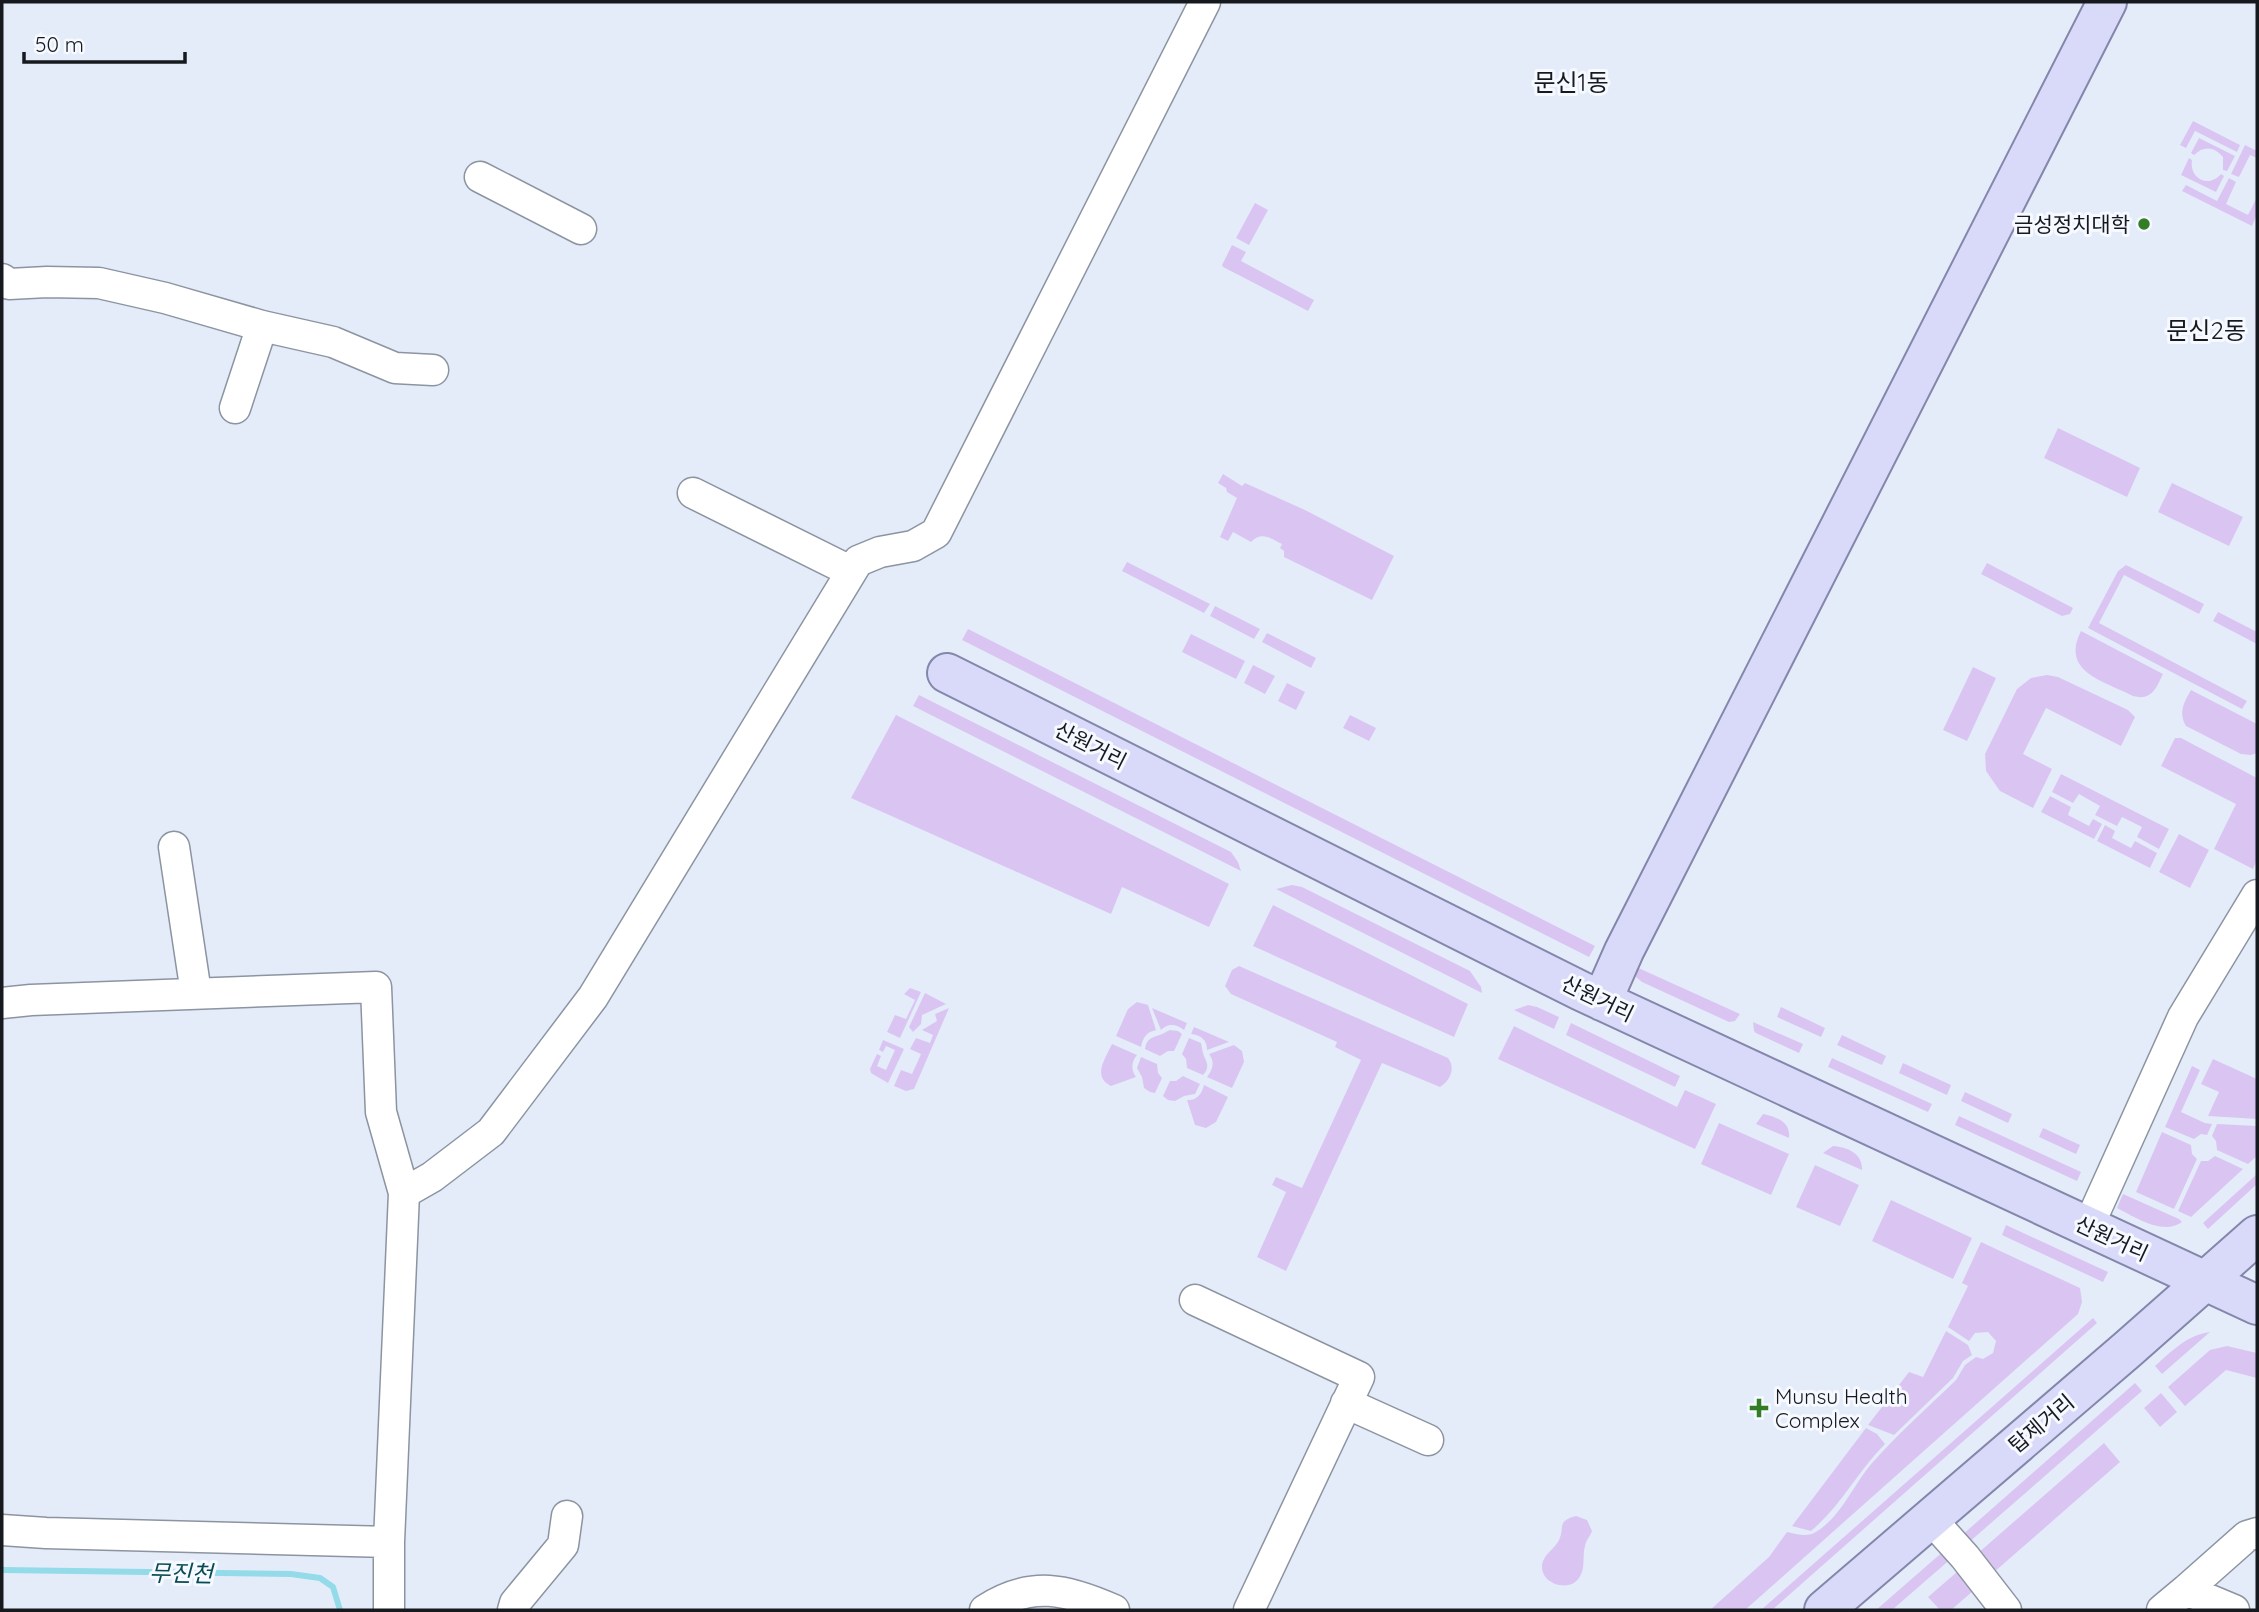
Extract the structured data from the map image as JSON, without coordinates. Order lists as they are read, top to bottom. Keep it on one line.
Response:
{"streets":{"main road":["산원거리","탑제거리"]},"crossings":[["산원거리","탑제거리"]],"districts":["문신1동","문신2동"],"water":["무진천"],"places":{"other":["금성정치대학"],"health":["Munsu Health Complex"]},"scale_bar":"50 m"}
